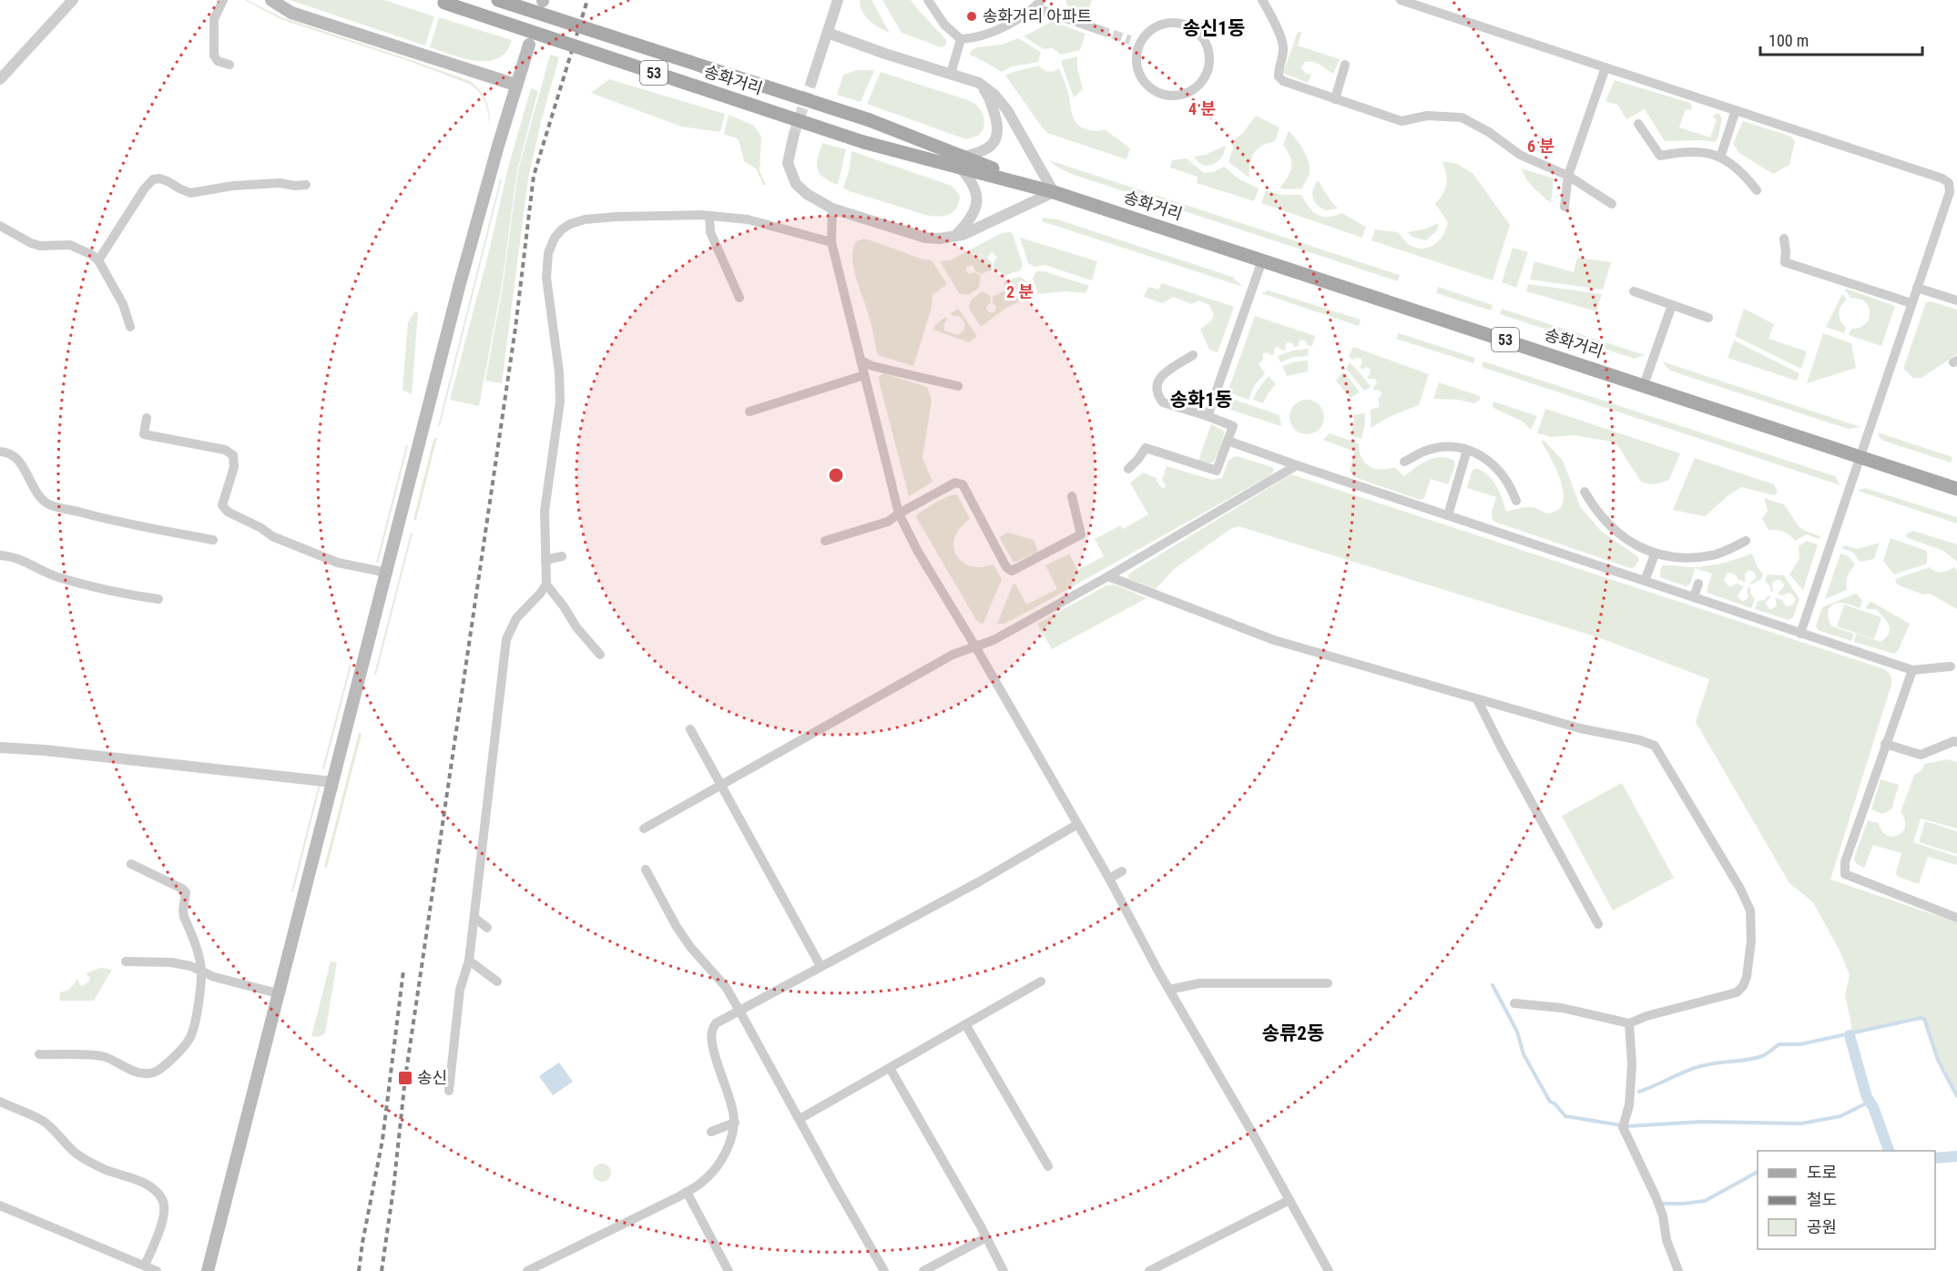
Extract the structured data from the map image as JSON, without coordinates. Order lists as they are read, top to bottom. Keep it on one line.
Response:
{"streets":{"main road":["53","송화거리"]},"districts":["송신1동","송화1동","송류2동"],"places":{"other":["송화거리 아파트"],"transit":["송신"]},"legend":["도로","철도","공원"],"scale_bar":"100 m","rings":["4 분","6 분","2 분"]}
